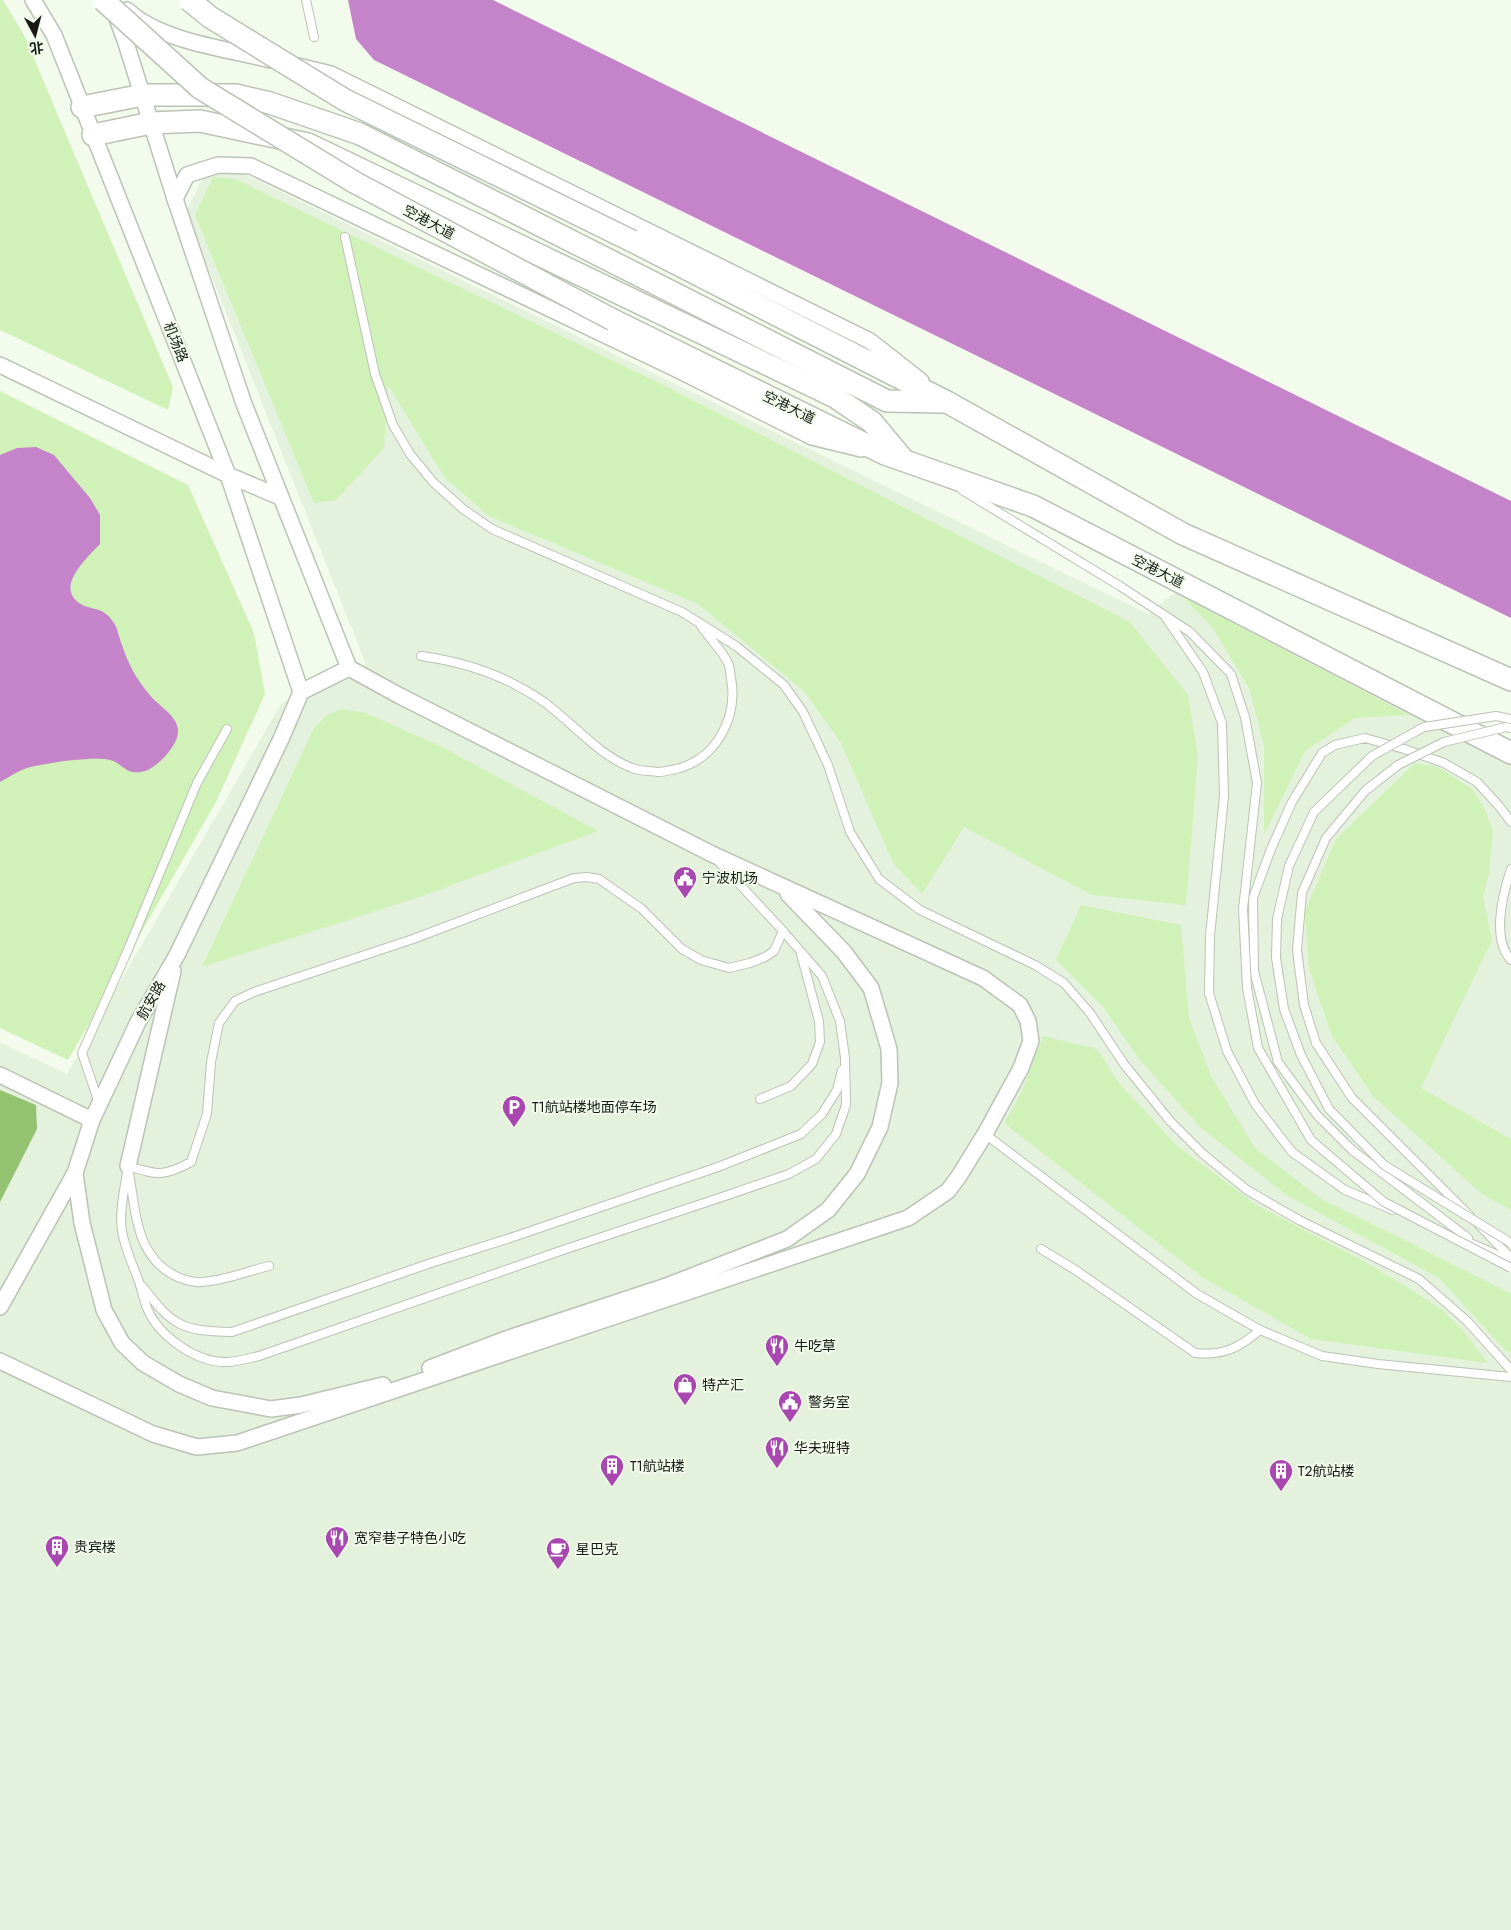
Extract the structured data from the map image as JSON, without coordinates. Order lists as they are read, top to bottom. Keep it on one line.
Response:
{"streets":{"main road":["空港大道"],"street":["机场路","航安路"]},"crossings":[["机场路","航安路"]],"places":{"public building":["宁波机场","警务室"],"parking":["T1航站楼地面停车场"],"restaurant":["牛吃草","华夫班特","宽窄巷子特色小吃"],"shop":["特产汇"],"building":["T1航站楼","T2航站楼","贵宾楼"],"cafe":["星巴克"]},"north":"bottom"}
